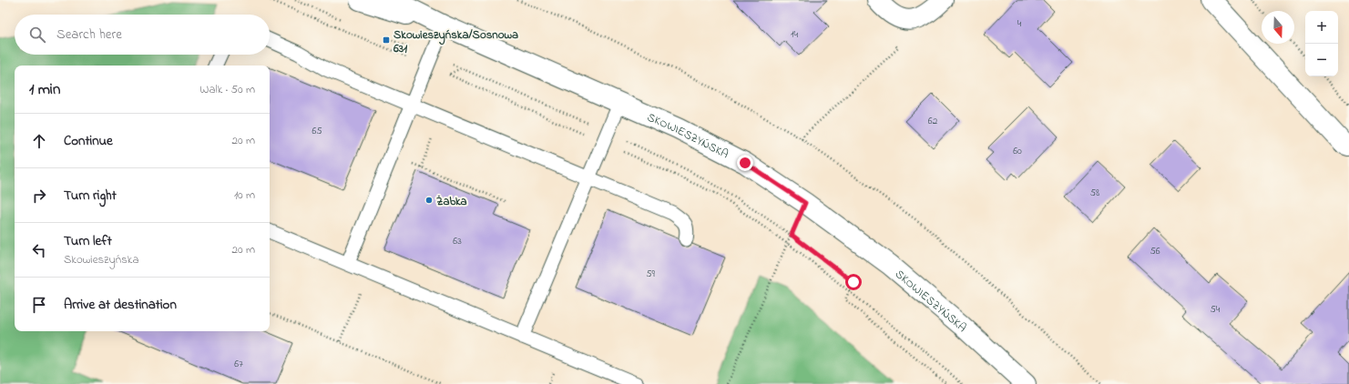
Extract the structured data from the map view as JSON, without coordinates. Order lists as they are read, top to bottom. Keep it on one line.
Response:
{"streets":{"street":["SKOWIESZYŃSKA"]},"places":{"transit":["Skowieszyńska/Sosnowa 631"],"other":["Żabka"]},"house_numbers":["4","14","62","65","60","58","63","56","59","54","67"],"north":"bottom","page":{"map_buttons":["+","−"],"search":"Search here","heading":["1 min","Walk · 50 m"],"list":[["Continue","20 m"],["Turn right","10 m"],["Turn left","Skowieszyńska","20 m"],"Arrive at destination"]}}
